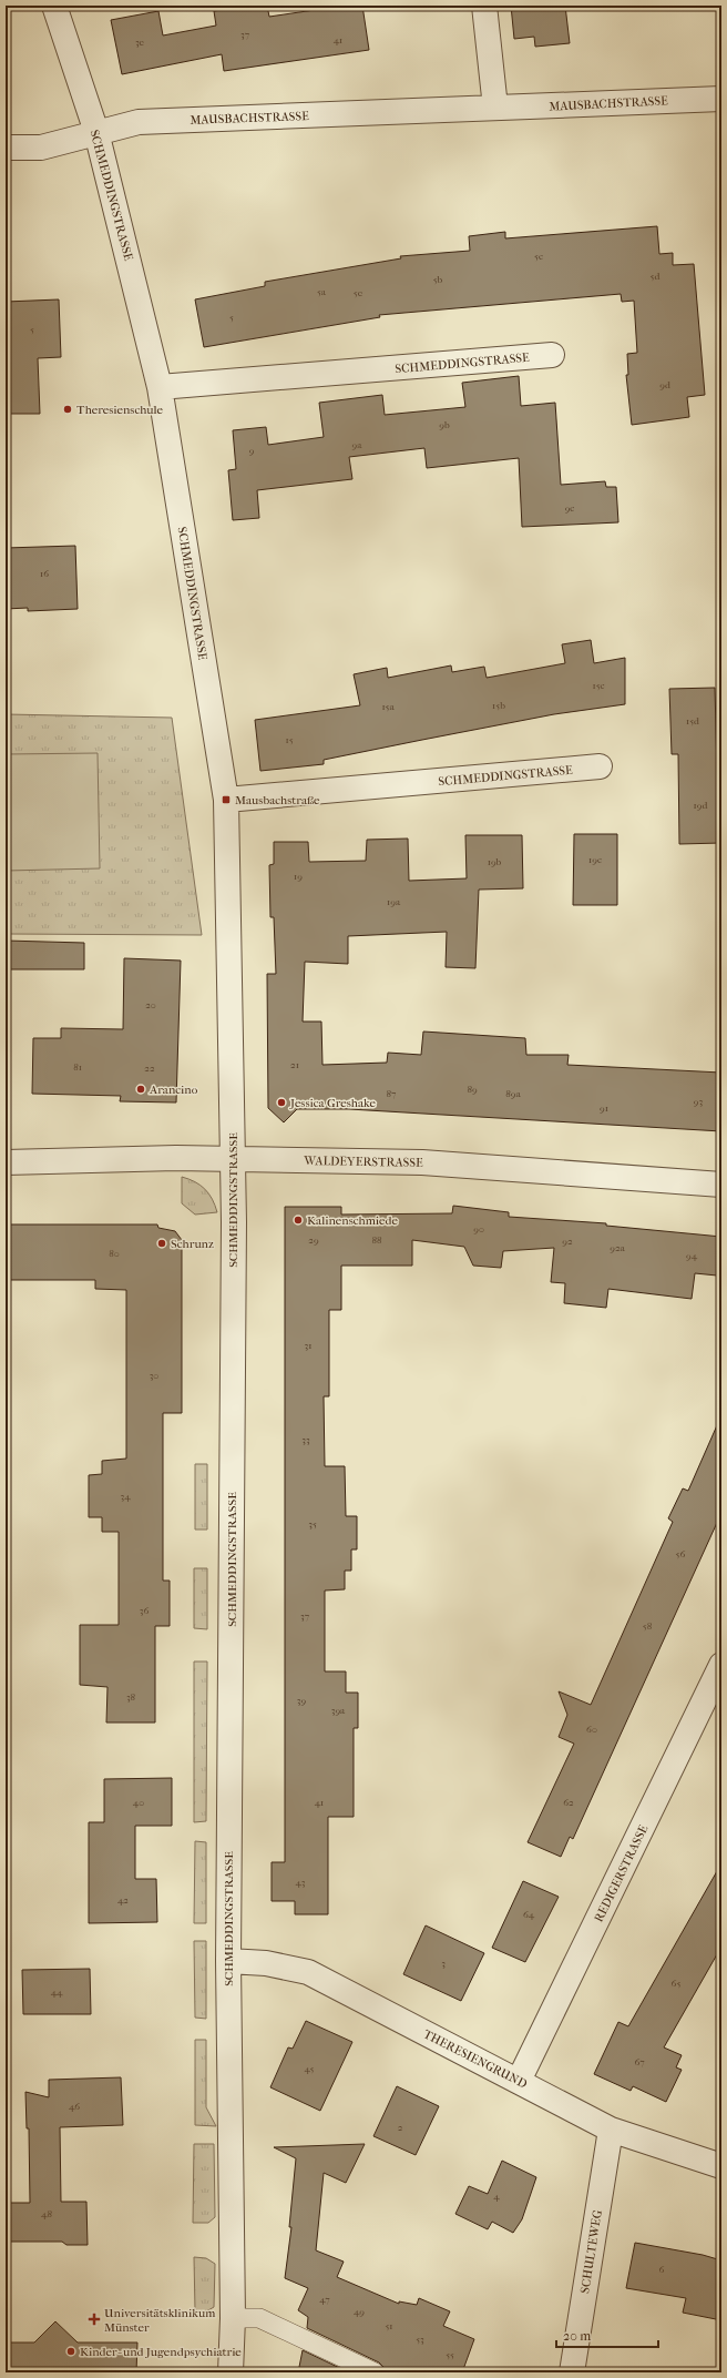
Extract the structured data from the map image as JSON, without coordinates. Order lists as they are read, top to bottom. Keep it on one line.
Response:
{"streets":{"street":["MAUSBACHSTRASSE","SCHMEDDINGSTRASSE","WALDEYERSTRASSE","REDIGERSTRASSE","THERESIENGRUND","SCHULTEWEG"]},"crossings":[["MAUSBACHSTRASSE","SCHMEDDINGSTRASSE"],["SCHMEDDINGSTRASSE","WALDEYERSTRASSE"],["SCHMEDDINGSTRASSE","THERESIENGRUND"],["REDIGERSTRASSE","THERESIENGRUND"],["THERESIENGRUND","SCHULTEWEG"]],"places":{"other":["Theresienschule","Arancino","Jessica Greshake","Kalinenschmiede","Schrunz","Kinder- und Jugendpsychiatrie"],"transit":["Mausbachstraße"],"health":["Universitätsklinikum Münster"]},"house_numbers":["37","41","3e","5c","5d","5b","5a","5e","5","5","9d","9b","9a","9","9c","16","15c","15b","15a","15d","15","19d","19c","19b","19","19a","20","21","81","22","89","87","89a","93","91","90","29","88","92","92a","80","94","31","30","33","34","35","56","36","37","58","38","39","39a","60","40","41","62","43","42","64","3","65","44","67","45","46","2","4","48","6","47","49","51","53","55"],"scale_bar":"20 m"}
